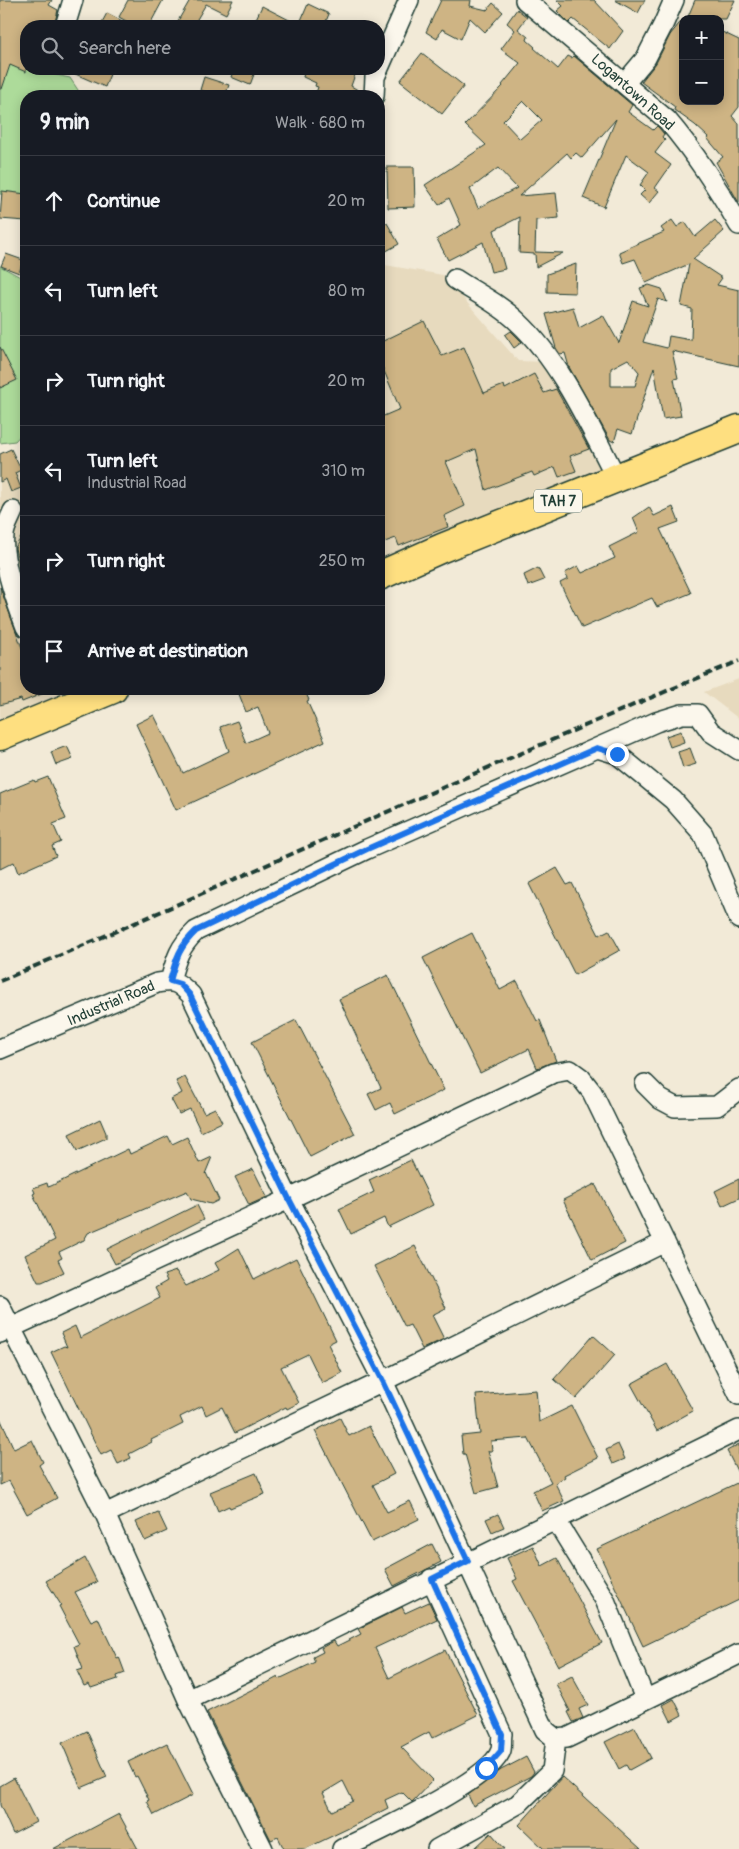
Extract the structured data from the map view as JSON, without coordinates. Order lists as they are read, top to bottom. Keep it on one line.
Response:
{"streets":{"highway":["TAH 7"],"street":["Logantown Road","Industrial Road"]},"page":{"map_buttons":["+","−"],"search":"Search here","heading":["9 min","Walk · 680 m"],"list":[["Continue","20 m"],["Turn left","80 m"],["Turn right","20 m"],["Turn left","Industrial Road","310 m"],["Turn right","250 m"],"Arrive at destination"]}}
